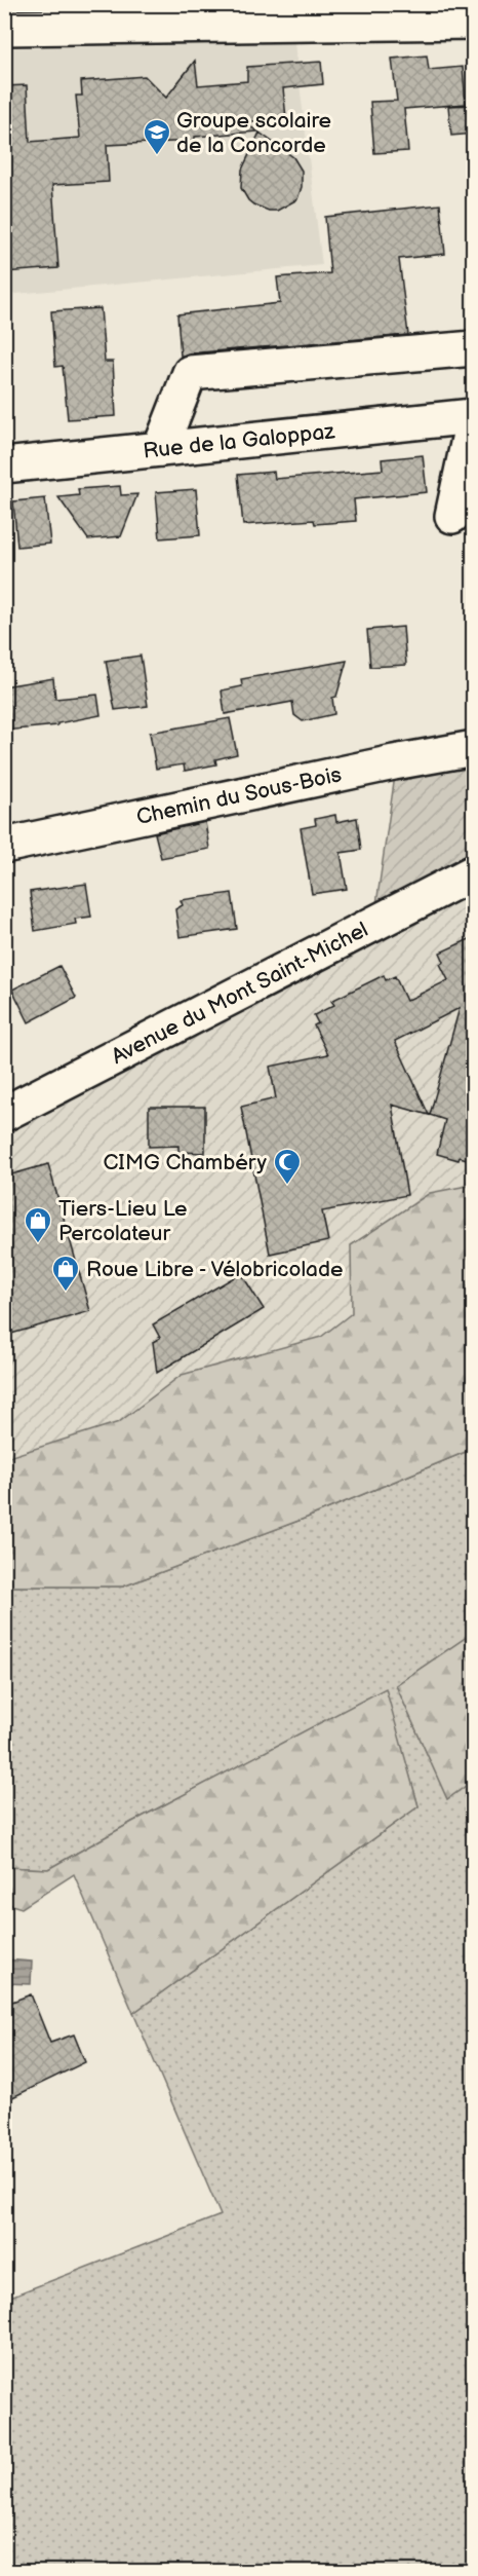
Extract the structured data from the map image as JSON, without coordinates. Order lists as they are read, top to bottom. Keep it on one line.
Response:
{"streets":{"street":["Rue de la Galoppaz","Chemin du Sous-Bois","Avenue du Mont Saint-Michel"]},"places":{"school or university":["Groupe scolaire de la Concorde"],"mosque":["CIMG Chambéry"],"shop":["Tiers-Lieu Le Percolateur","Roue Libre - Vélobricolade"]}}
